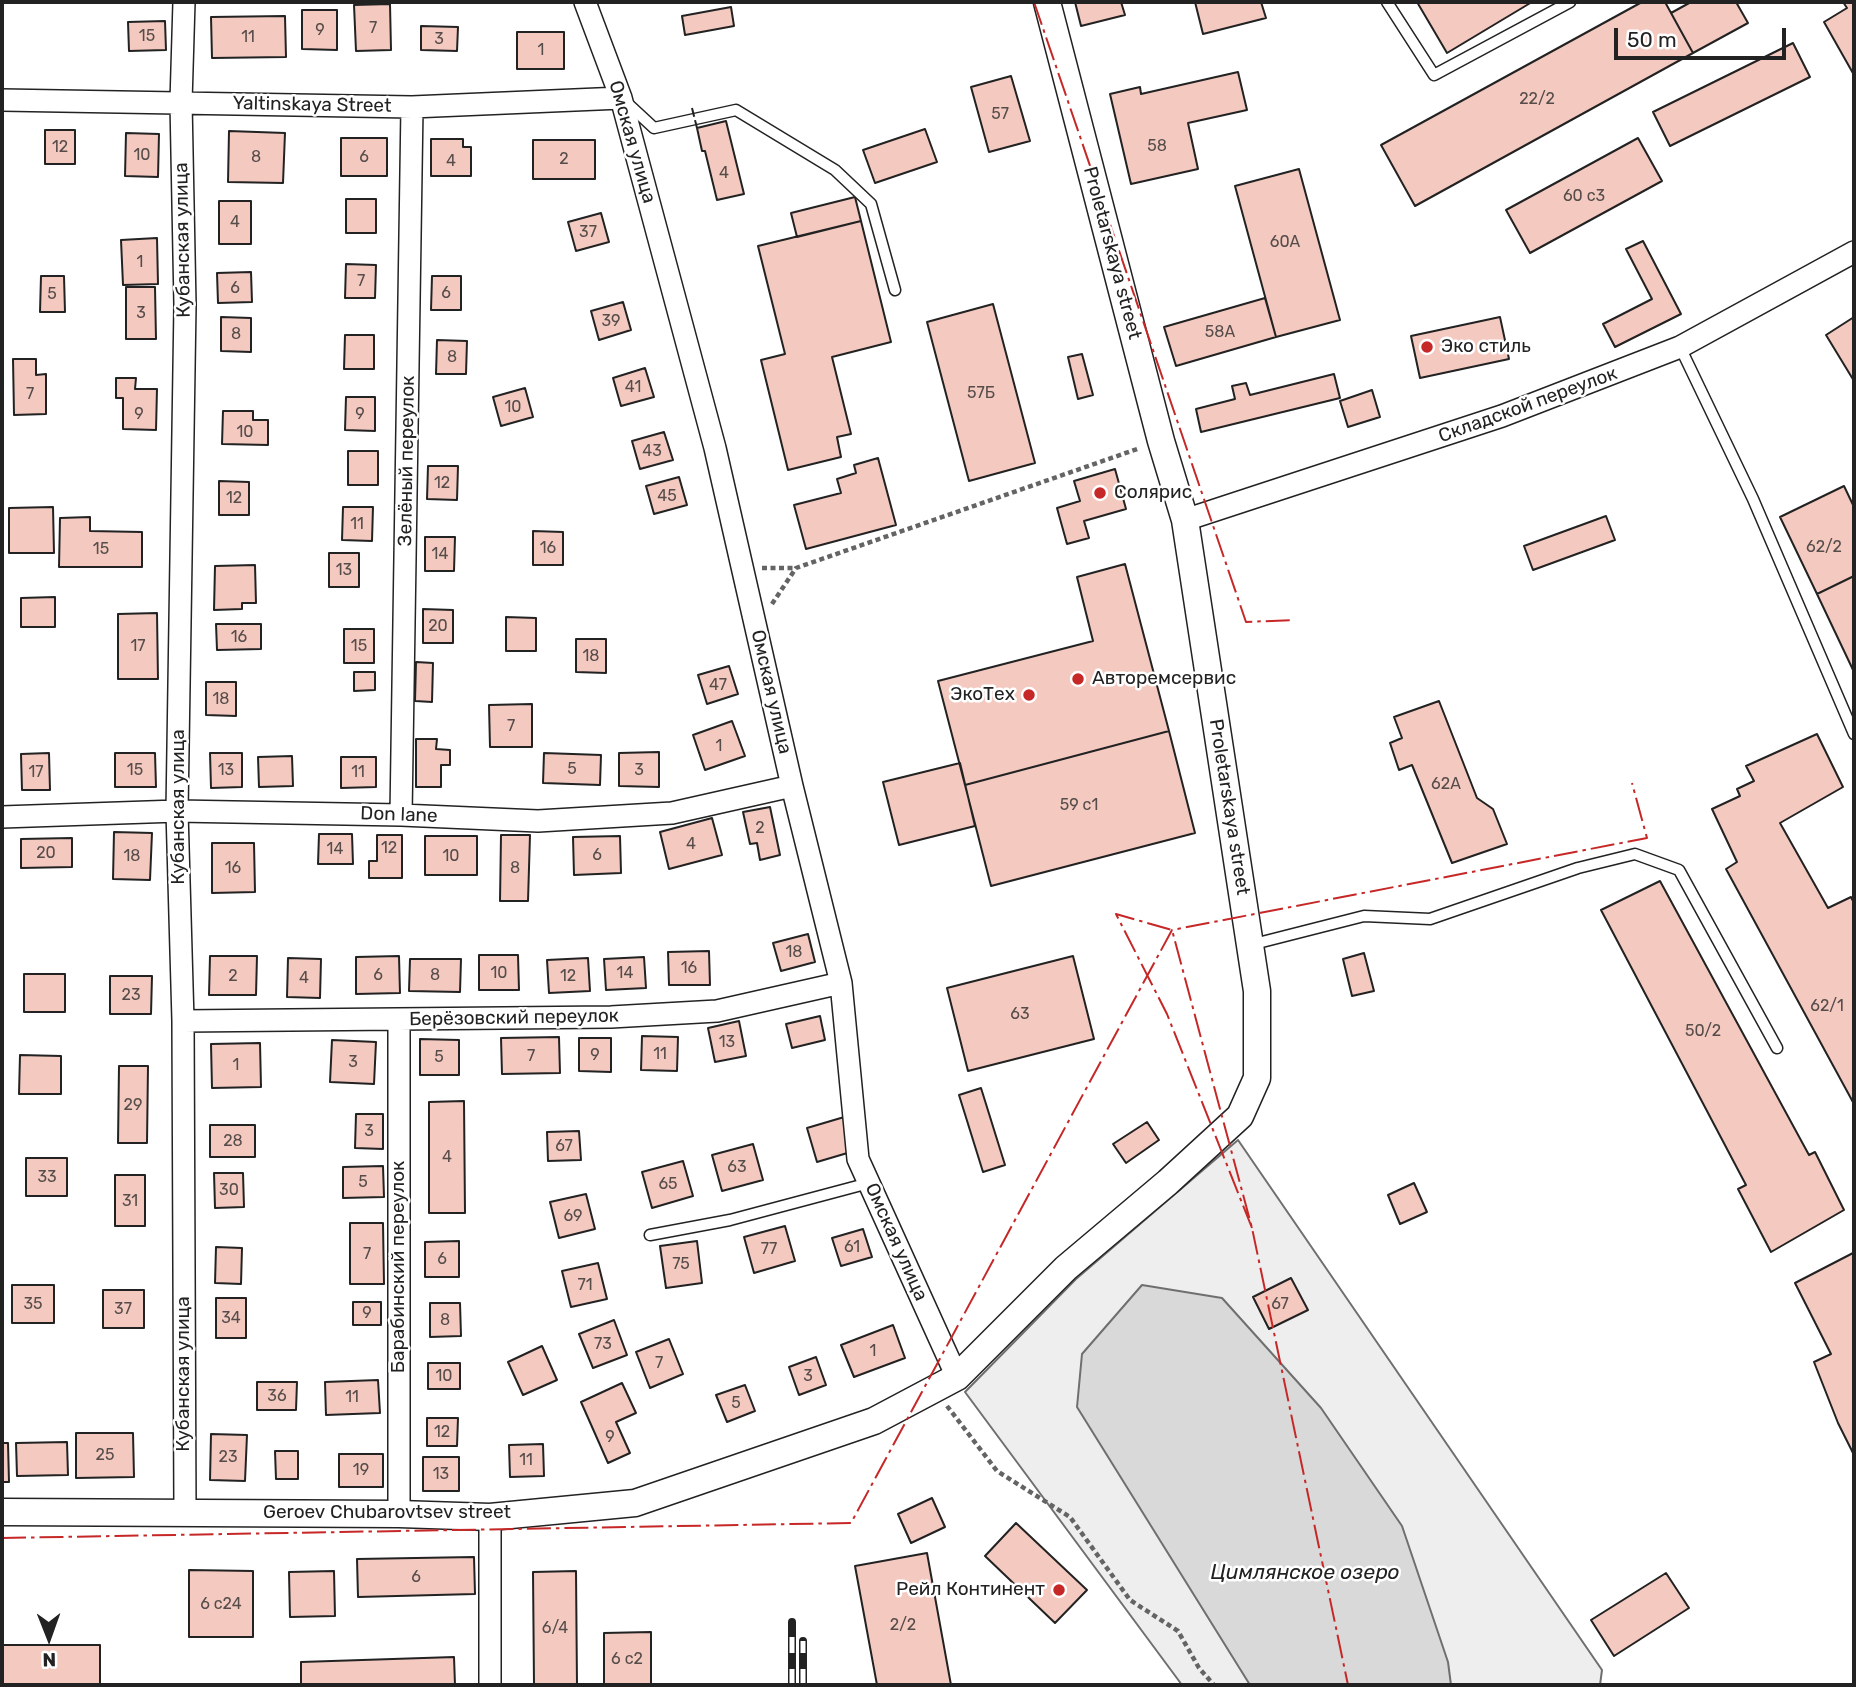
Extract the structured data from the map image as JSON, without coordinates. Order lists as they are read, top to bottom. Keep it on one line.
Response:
{"streets":{"street":["Yaltinskaya Street","Омская улица","Кубанская улица","Proletarskaya street","Складской переулок","Зелёный переулок","Don lane","Берёзовский переулок","Барабинский переулок","Geroev Chubarovtsev street"]},"crossings":[["Yaltinskaya Street","Омская улица"],["Yaltinskaya Street","Кубанская улица"],["Yaltinskaya Street","Зелёный переулок"],["Омская улица","Proletarskaya street"],["Омская улица","Don lane"],["Омская улица","Берёзовский переулок"],["Омская улица","Geroev Chubarovtsev street"],["Кубанская улица","Don lane"],["Кубанская улица","Берёзовский переулок"],["Кубанская улица","Geroev Chubarovtsev street"],["Proletarskaya street","Складской переулок"],["Proletarskaya street","Geroev Chubarovtsev street"],["Зелёный переулок","Don lane"],["Берёзовский переулок","Барабинский переулок"],["Барабинский переулок","Geroev Chubarovtsev street"]],"water":["Цимлянское озеро"],"places":["Эко стиль","Солярис","Авторемсервис","ЭкоТех","Рейл Континент"],"house_numbers":["7","9","15","11","3","1","22/2","57","58","12","10","8","6","2","4","4","60 с3","4","37","60А","1","7","6","6","5","3","39","58А","8","8","41","57Б","7","10","9","9","10","43","12","45","12","11","62/2","16","15","14","13","20","16","17","15","18","47","18","7","1","5","15","13","3","17","11","62А","59 с1","2","4","12","14","20","6","18","10","16","8","18","16","10","14","6","8","2","12","4","23","62/1","63","50/2","13","11","9","7","5","3","1","29","3","28","67","4","63","33","5","65","30","31","69","61","77","7","6","75","71","35","67","37","9","34","8","73","1","7","10","3","36","11","5","12","9","25","23","11","19","13","6","6 с24","2/2","6/4","6 с2"],"scale_bar":"50 m","north":"bottom"}
